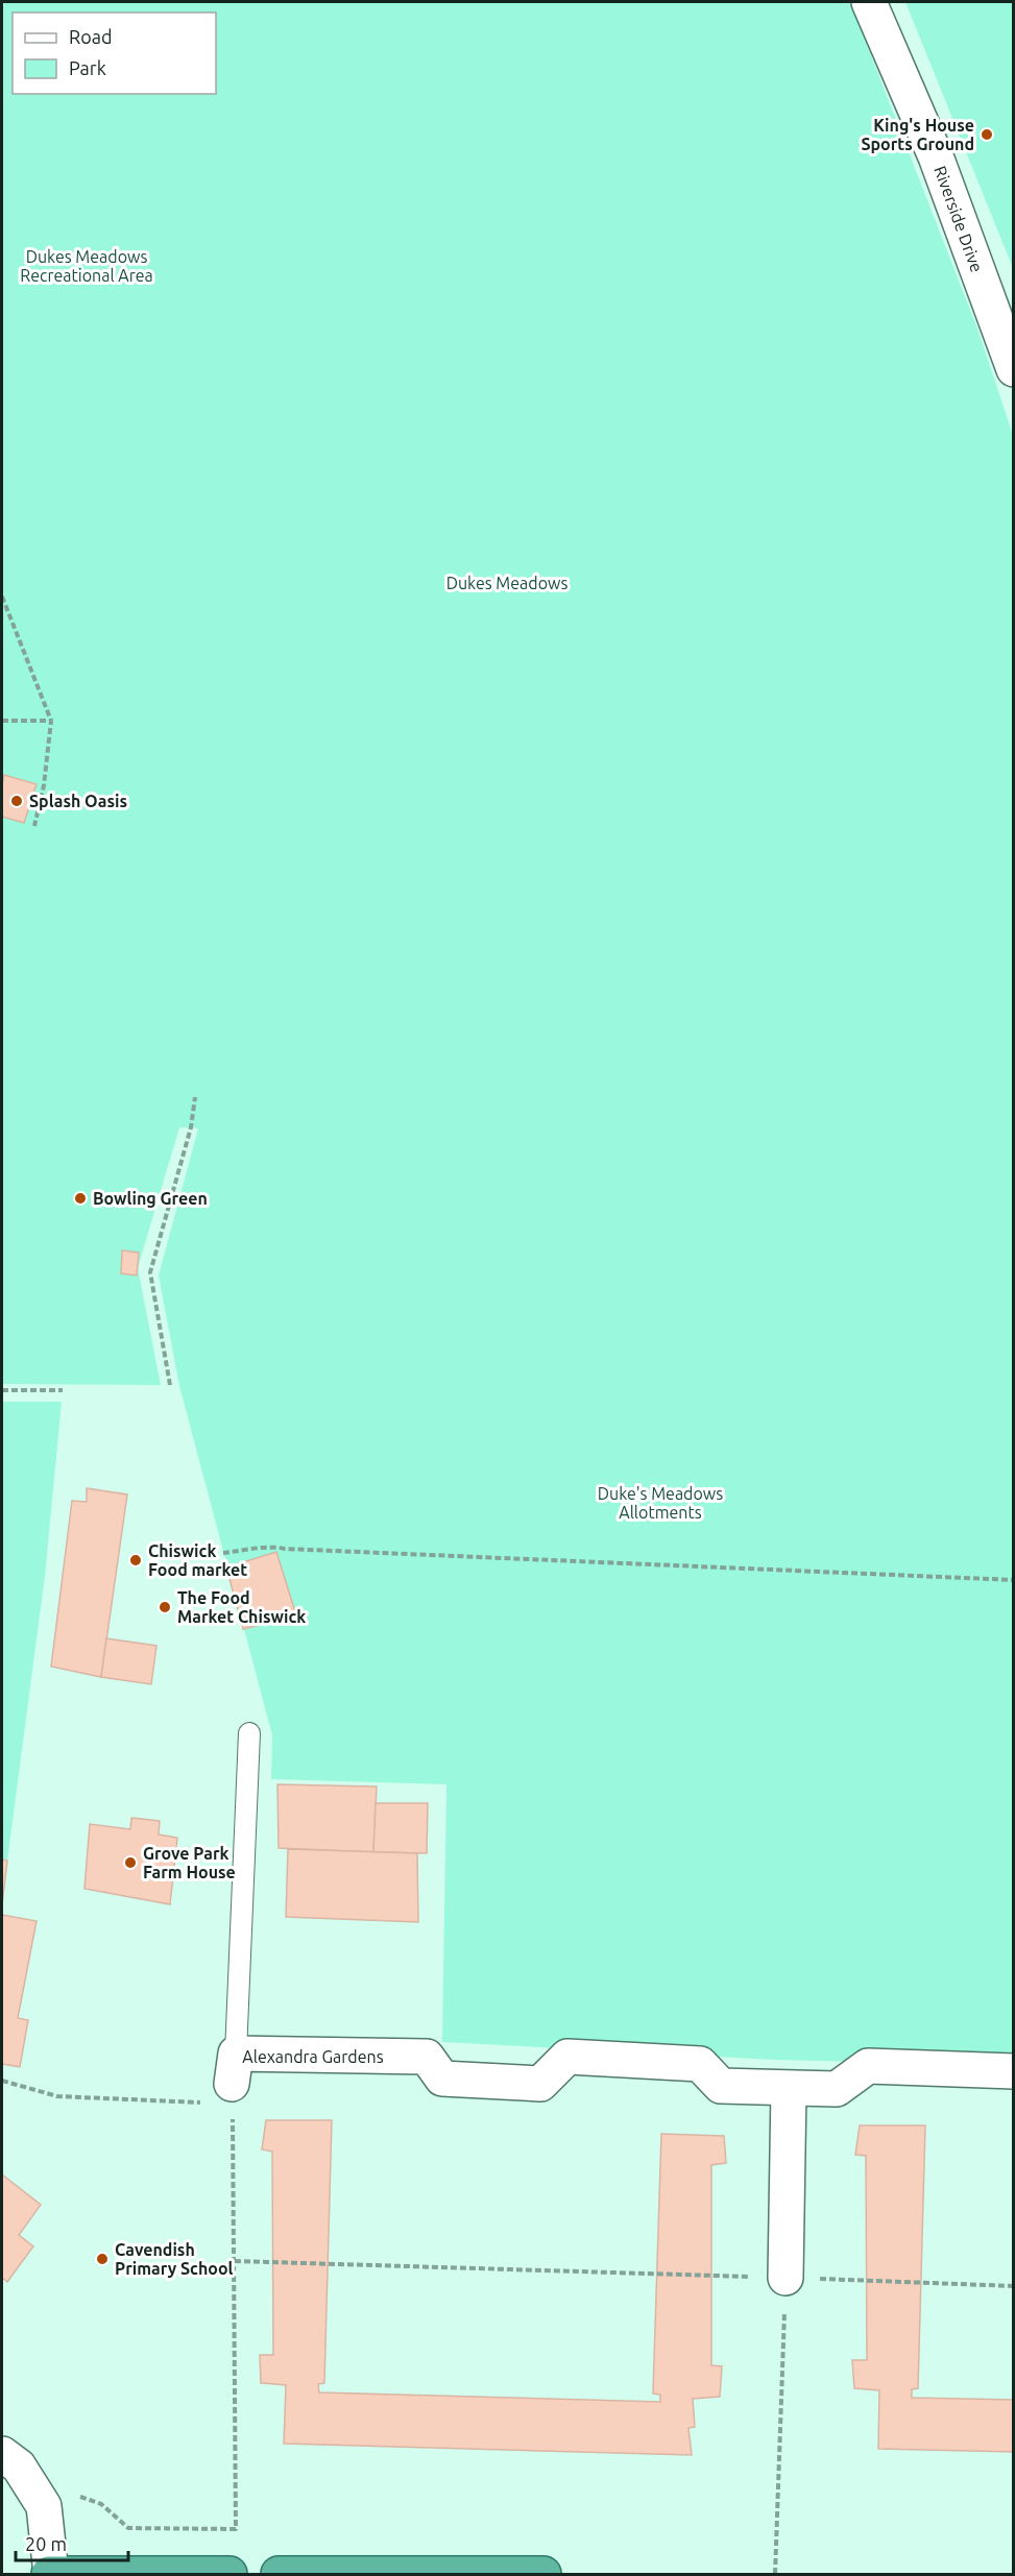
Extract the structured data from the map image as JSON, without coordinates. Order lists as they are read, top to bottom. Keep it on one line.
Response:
{"streets":{"street":["Riverside Drive","Alexandra Gardens"]},"parks":["Dukes Meadows Recreational Area","Dukes Meadows","Duke's Meadows Allotments"],"places":["King's House Sports Ground","Splash Oasis","Bowling Green","Chiswick Food market","The Food Market Chiswick","Grove Park Farm House","Cavendish Primary School"],"legend":["Road","Park"],"scale_bar":"20 m"}
